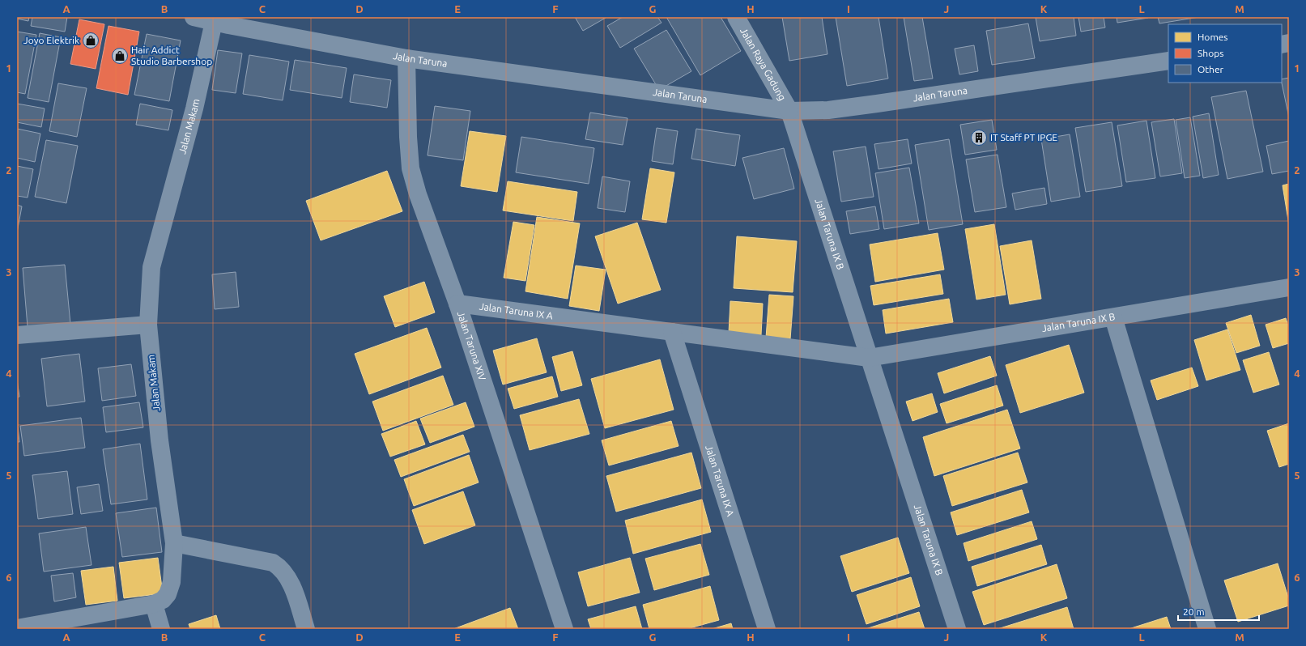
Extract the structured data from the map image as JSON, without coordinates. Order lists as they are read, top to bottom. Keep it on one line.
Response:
{"streets":{"street":["Jalan Taruna","Jalan Raya Gadung","Jalan Makam","Jalan Taruna IX B","Jalan Taruna IX A","Jalan Taruna XIV"]},"crossings":[["Jalan Taruna","Jalan Raya Gadung"],["Jalan Taruna","Jalan Makam"],["Jalan Taruna","Jalan Taruna IX B"],["Jalan Taruna","Jalan Taruna XIV"],["Jalan Raya Gadung","Jalan Taruna IX B"],["Jalan Taruna IX B","Jalan Taruna IX A"],["Jalan Taruna IX A","Jalan Taruna XIV"]],"places":{"shop":["Joyo Elektrik","Hair Addict Studio Barbershop"],"building":["IT Staff PT IPGE"]},"legend":["Homes","Shops","Other"],"scale_bar":"20 m","grid":{"columns":["A","B","C","D","E","F","G","H","I","J","K","L","M"],"rows":["1","2","3","4","5","6"]}}
